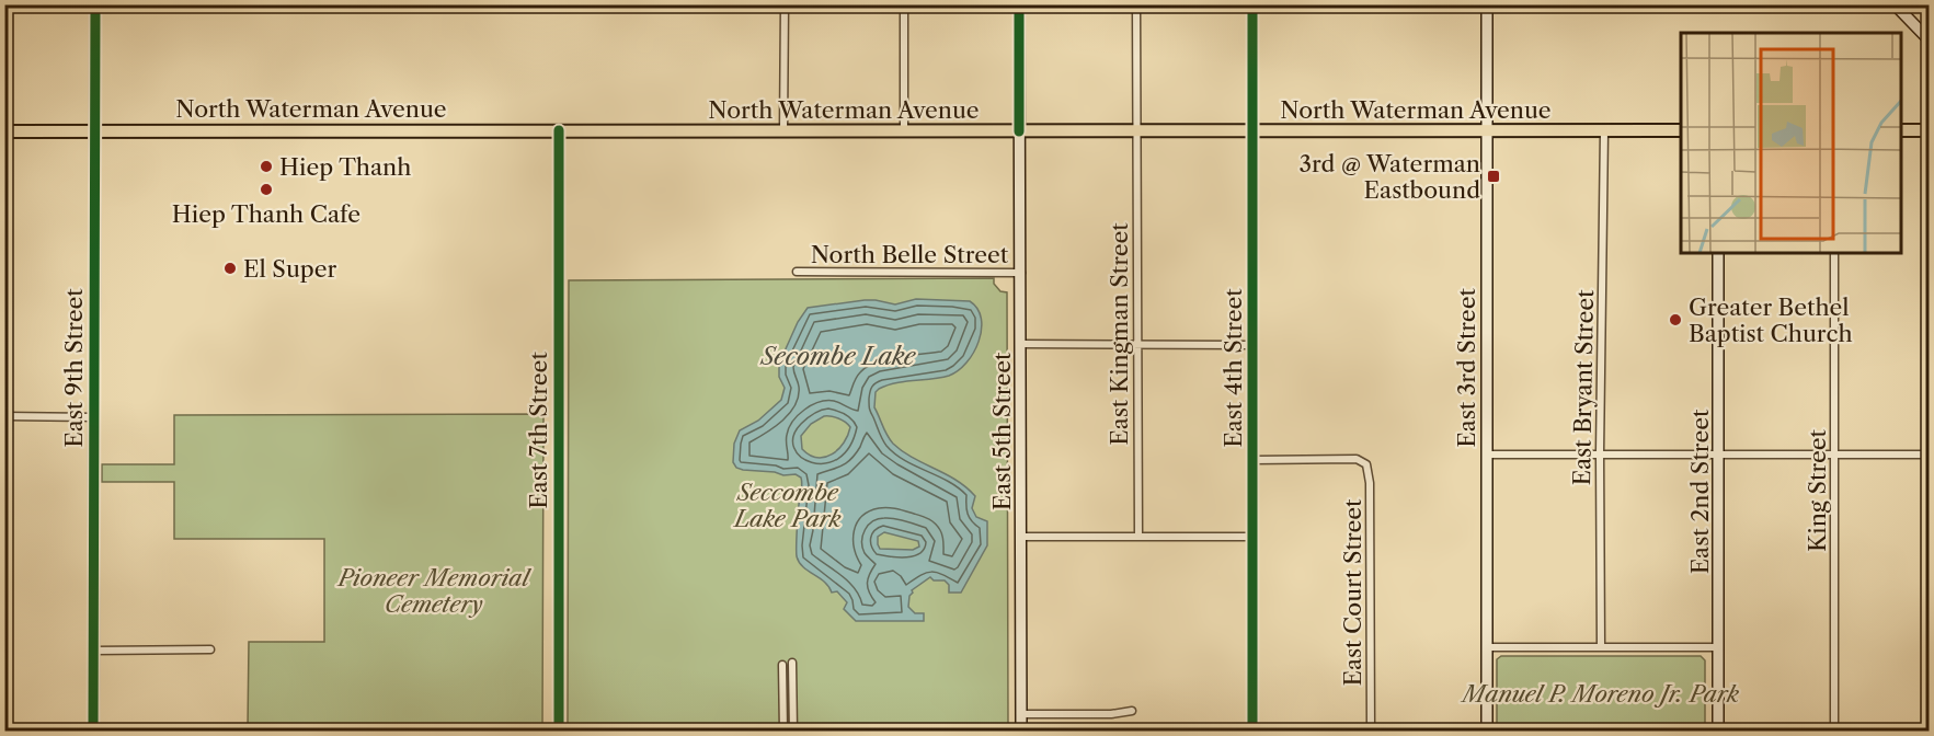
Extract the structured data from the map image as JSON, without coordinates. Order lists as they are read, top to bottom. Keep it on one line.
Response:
{"streets":{"main road":["North Waterman Avenue"],"street":["North Belle Street","East Kingman Street","East 9th Street","East 4th Street","East 3rd Street","East Bryant Street","East 7th Street","East 5th Street","King Street","East 2nd Street","East Court Street"]},"crossings":[["North Waterman Avenue","East Kingman Street"],["North Waterman Avenue","East 9th Street"],["North Waterman Avenue","East 4th Street"],["North Waterman Avenue","East 3rd Street"],["North Waterman Avenue","East Bryant Street"],["North Waterman Avenue","East 7th Street"],["North Waterman Avenue","East 5th Street"],["North Belle Street","East 5th Street"],["East 4th Street","East Court Street"]],"water":["Secombe Lake"],"parks":["Seccombe Lake Park","Pioneer Memorial Cemetery","Manuel P. Moreno Jr. Park"],"places":{"other":["Hiep Thanh","Hiep Thanh Cafe","El Super","Greater Bethel Baptist Church"],"transit":["3rd @ Waterman Eastbound"]}}
